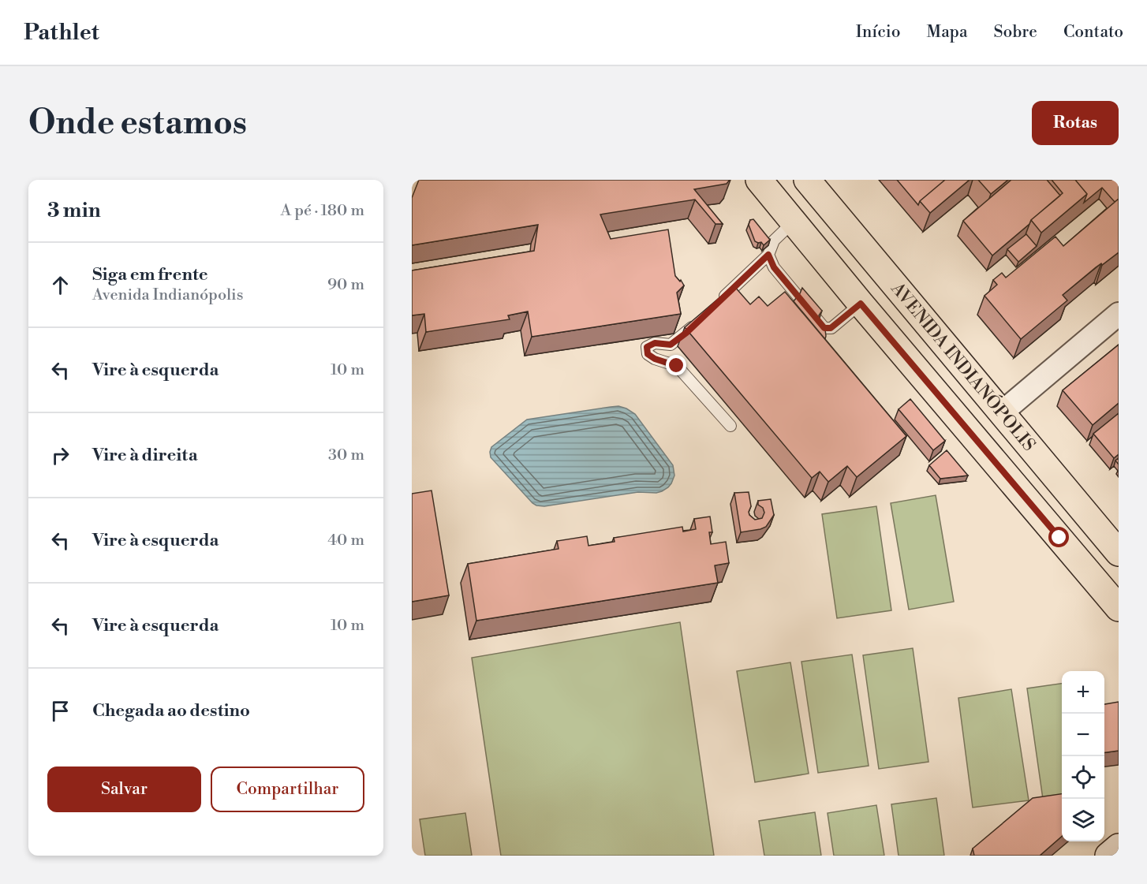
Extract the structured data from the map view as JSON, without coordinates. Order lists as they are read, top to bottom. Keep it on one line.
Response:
{"streets":{"main road":["AVENIDA INDIANÓPOLIS"]},"page":{"header":"Pathlet","nav":["Início","Mapa","Sobre","Contato"],"buttons":["Rotas",["Salvar","Compartilhar"]],"title":"Onde estamos","heading":["3 min","A pé · 180 m"],"list":[["Siga em frente","Avenida Indianópolis","90 m"],["Vire à esquerda","10 m"],["Vire à direita","30 m"],["Vire à esquerda","40 m"],["Vire à esquerda","10 m"],"Chegada ao destino"],"map_buttons":["+","−"]}}
